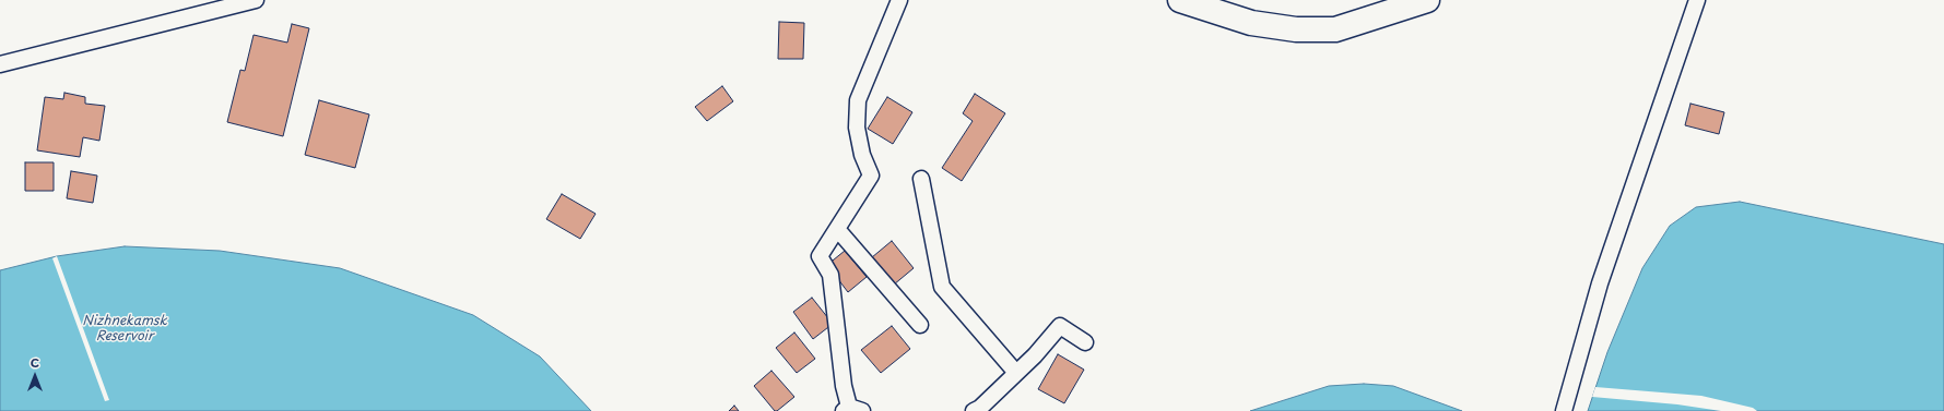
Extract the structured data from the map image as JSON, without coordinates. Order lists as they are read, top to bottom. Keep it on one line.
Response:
{"water":["Nizhnekamsk Reservoir"],"north":"top"}
